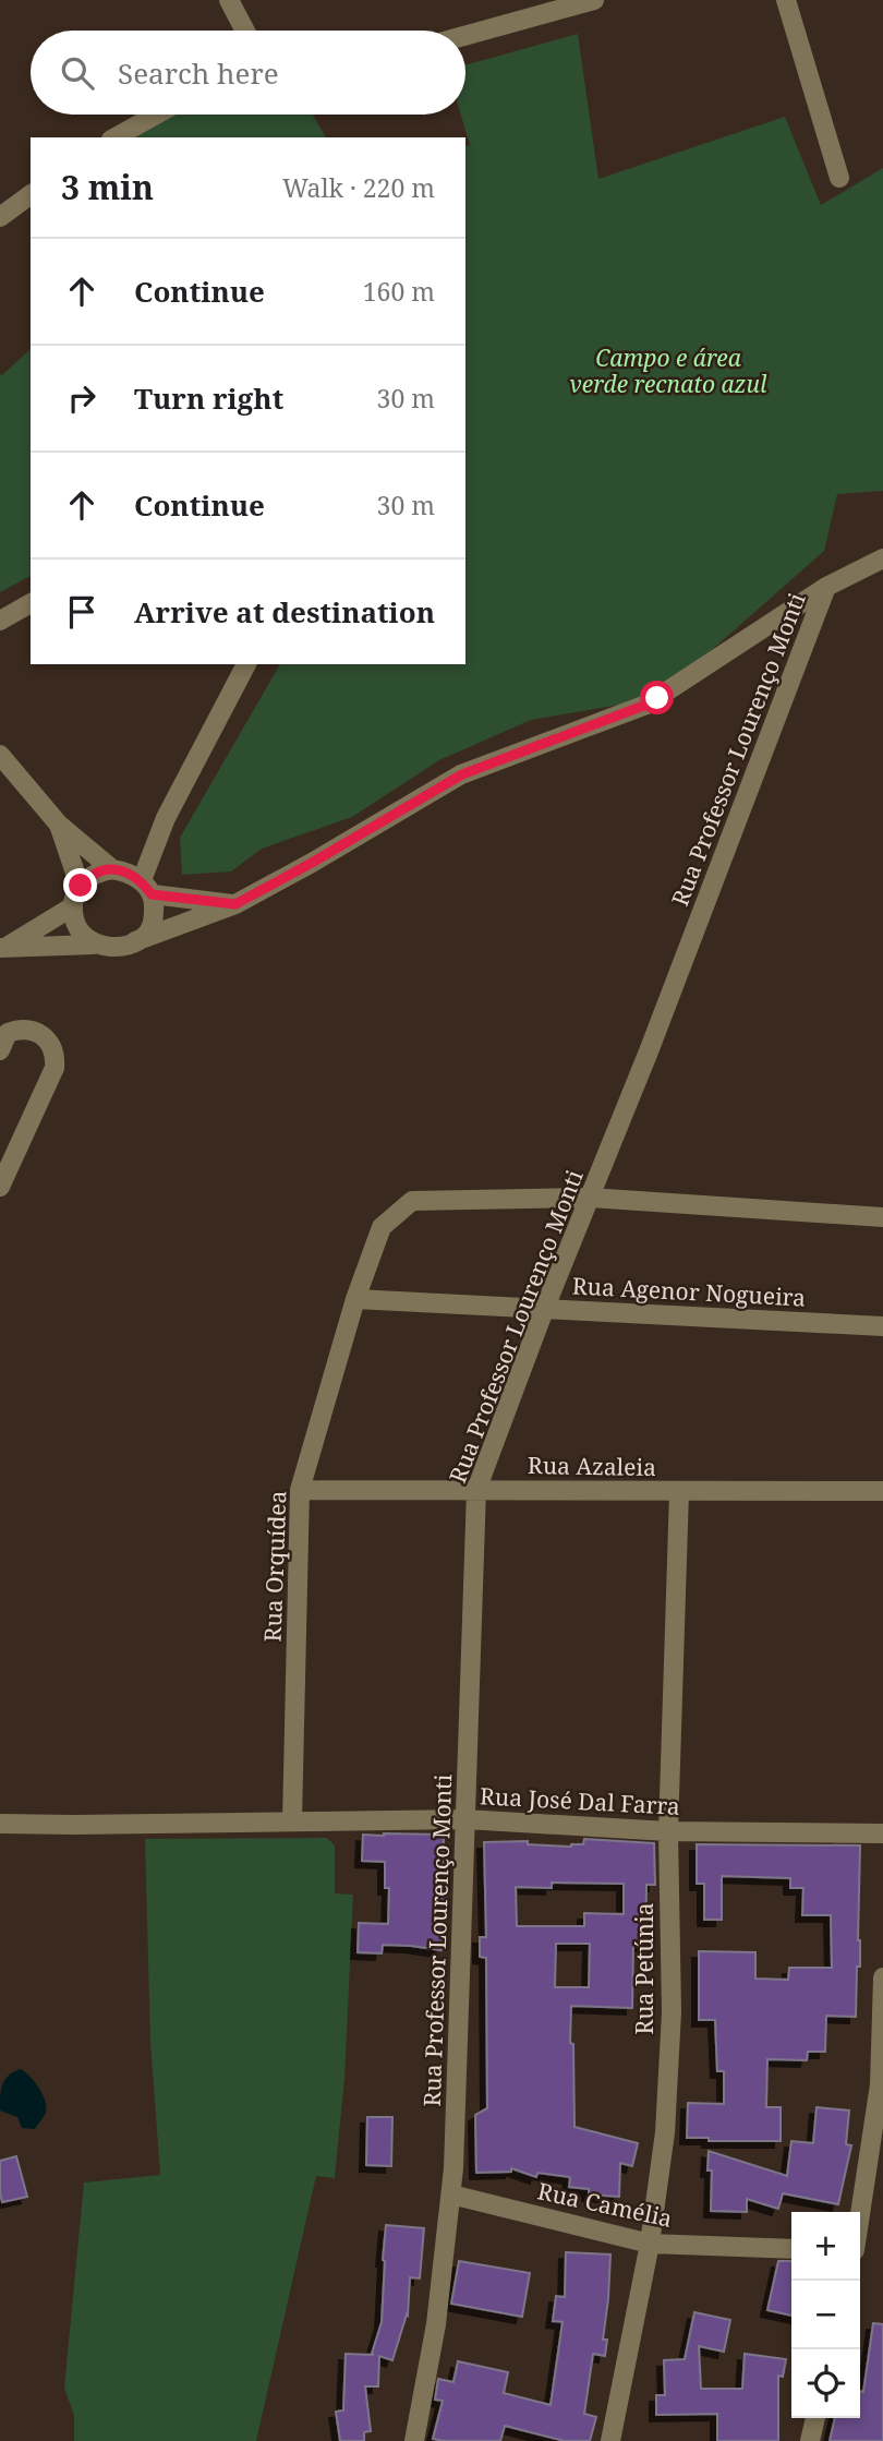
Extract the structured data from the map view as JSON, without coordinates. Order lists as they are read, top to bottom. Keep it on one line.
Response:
{"streets":{"street":["Rua Professor Lourenço Monti","Rua Agenor Nogueira","Rua Azaleia","Rua Orquídea","Rua José Dal Farra","Rua Petúnia","Rua Camélia"]},"crossings":[["Rua Professor Lourenço Monti","Rua Agenor Nogueira"],["Rua Professor Lourenço Monti","Rua Azaleia"],["Rua Professor Lourenço Monti","Rua Orquídea"],["Rua Professor Lourenço Monti","Rua José Dal Farra"],["Rua Professor Lourenço Monti","Rua Camélia"],["Rua Agenor Nogueira","Rua Orquídea"],["Rua Azaleia","Rua Orquídea"],["Rua Azaleia","Rua Petúnia"],["Rua Orquídea","Rua José Dal Farra"],["Rua José Dal Farra","Rua Petúnia"],["Rua Petúnia","Rua Camélia"]],"parks":["Campo e área verde recnato azul"],"page":{"search":"Search here","heading":["3 min","Walk · 220 m"],"list":[["Continue","160 m"],["Turn right","30 m"],["Continue","30 m"],"Arrive at destination"],"map_buttons":["+","−"]}}
